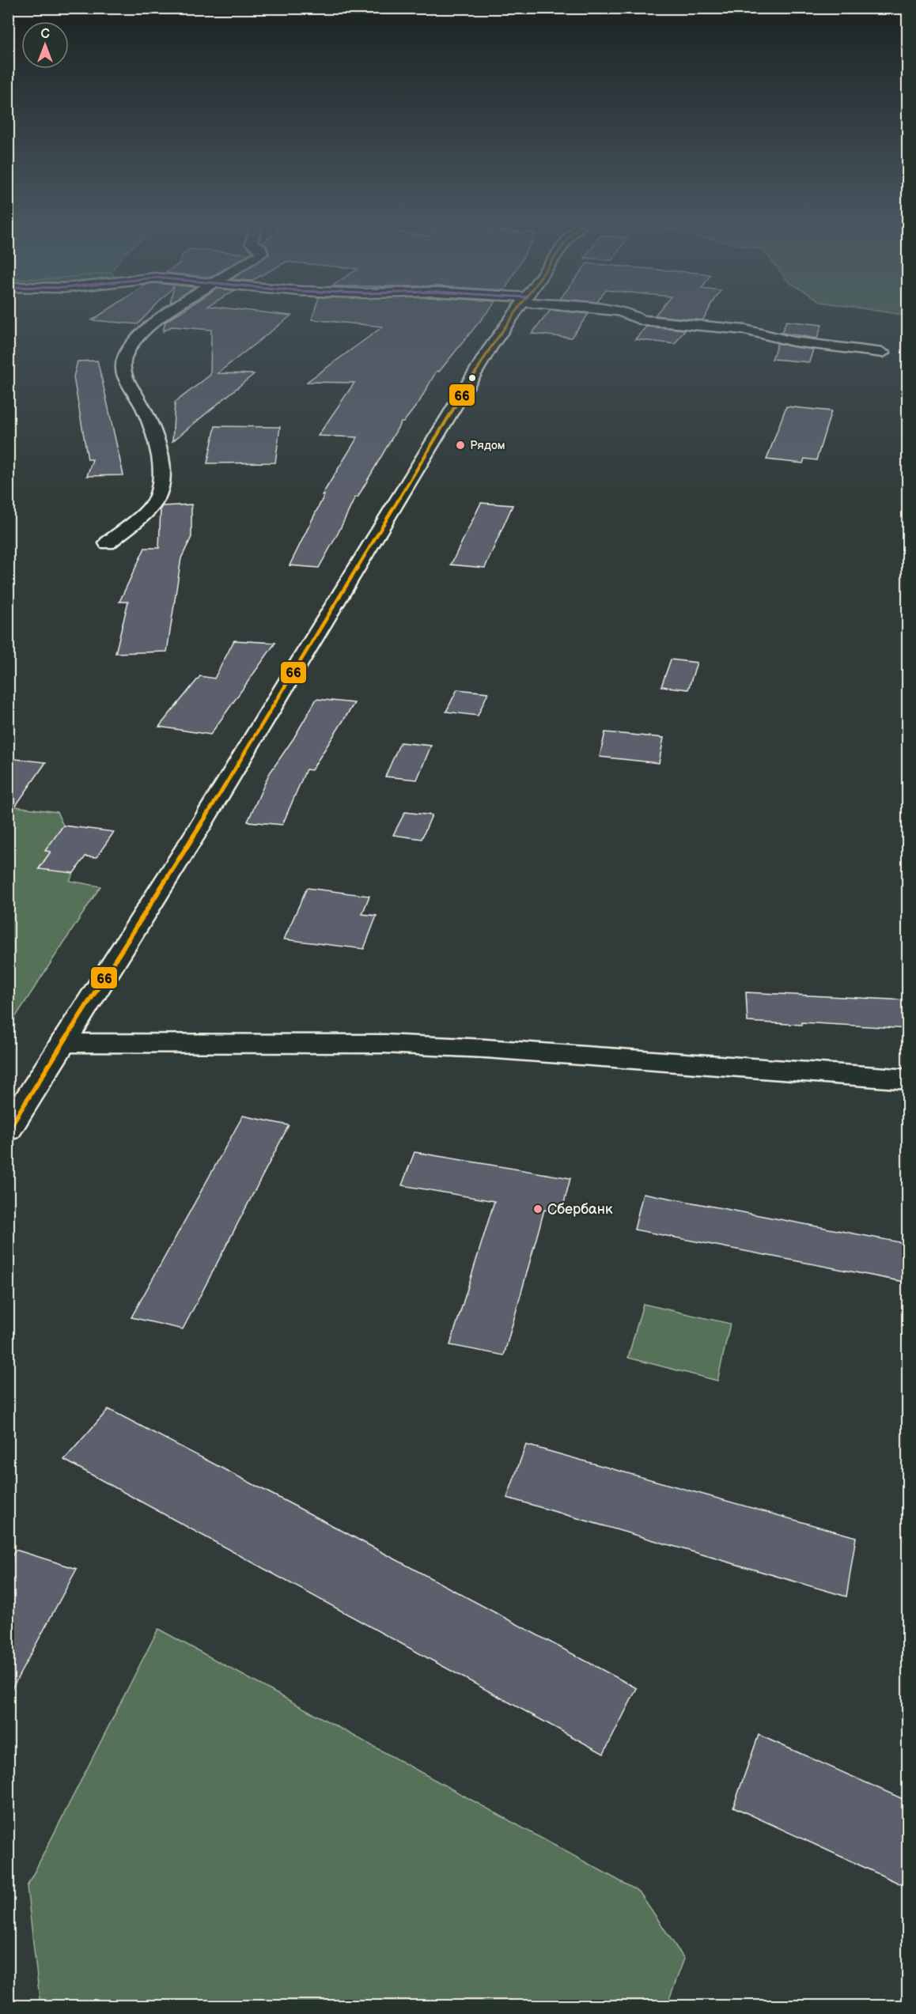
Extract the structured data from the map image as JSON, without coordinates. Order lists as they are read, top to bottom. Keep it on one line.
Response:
{"places":["Рядом","Сбербанк"],"lines":["transit line 66"],"north":"top"}
